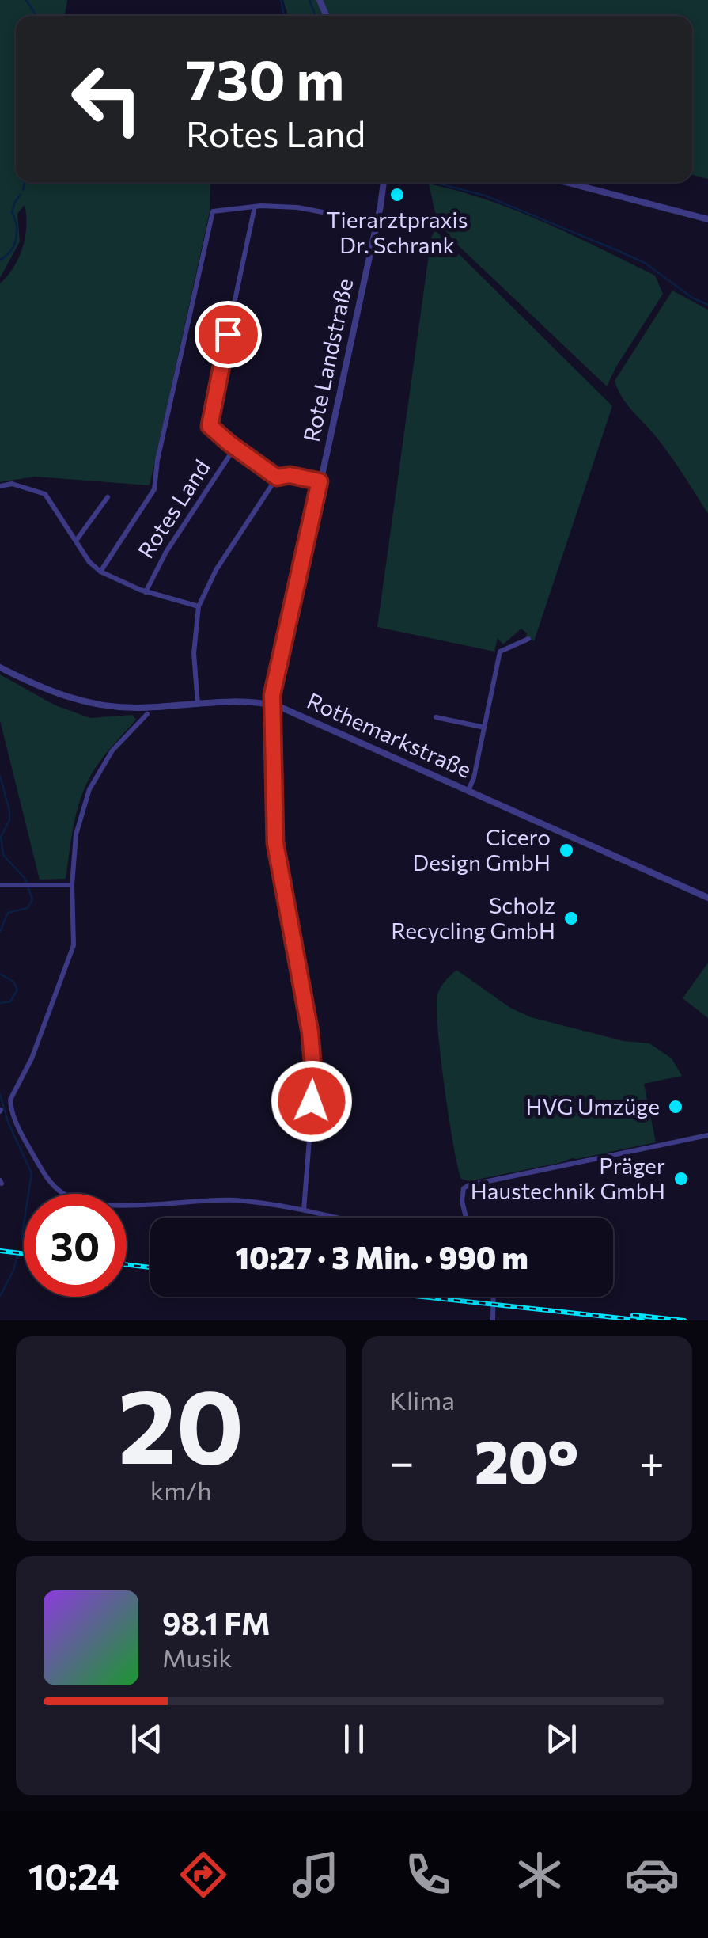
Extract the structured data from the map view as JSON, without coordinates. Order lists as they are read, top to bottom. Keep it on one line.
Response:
{"streets":{"street":["Rote Landstraße","Rotes Land","Rothemarkstraße"]},"crossings":[["Rote Landstraße","Rothemarkstraße"]],"places":["Tierarztpraxis Dr. Schrank","Cicero Design GmbH","Scholz Recycling GmbH","HVG Umzüge","Präger Haustechnik GmbH"],"page":{"turn":["730 m","Rotes Land"],"limit":"30","trip":"10:27 · 3 Min. · 990 m","tile":[["20","km/h"],"Klima"],"heat":["−","20°","+"],"song":["98.1 FM","Musik"],"tabs":"10:24"}}
